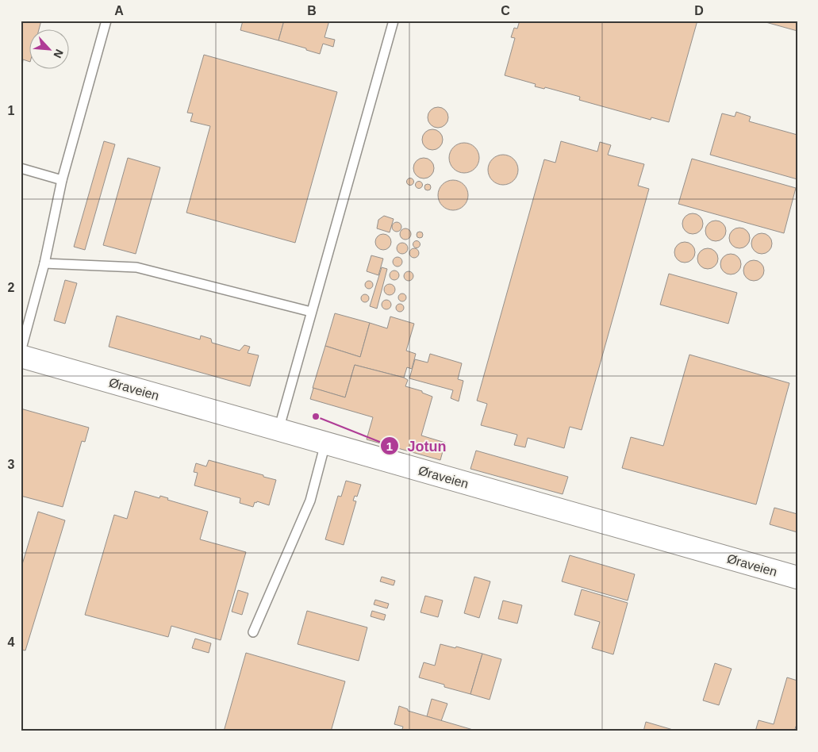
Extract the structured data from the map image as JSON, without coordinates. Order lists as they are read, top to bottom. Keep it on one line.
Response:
{"streets":{"street":["Øraveien"]},"places":["Jotun"],"north":"bottom right","grid":{"columns":["A","B","C","D"],"rows":["1","2","3","4"]}}
